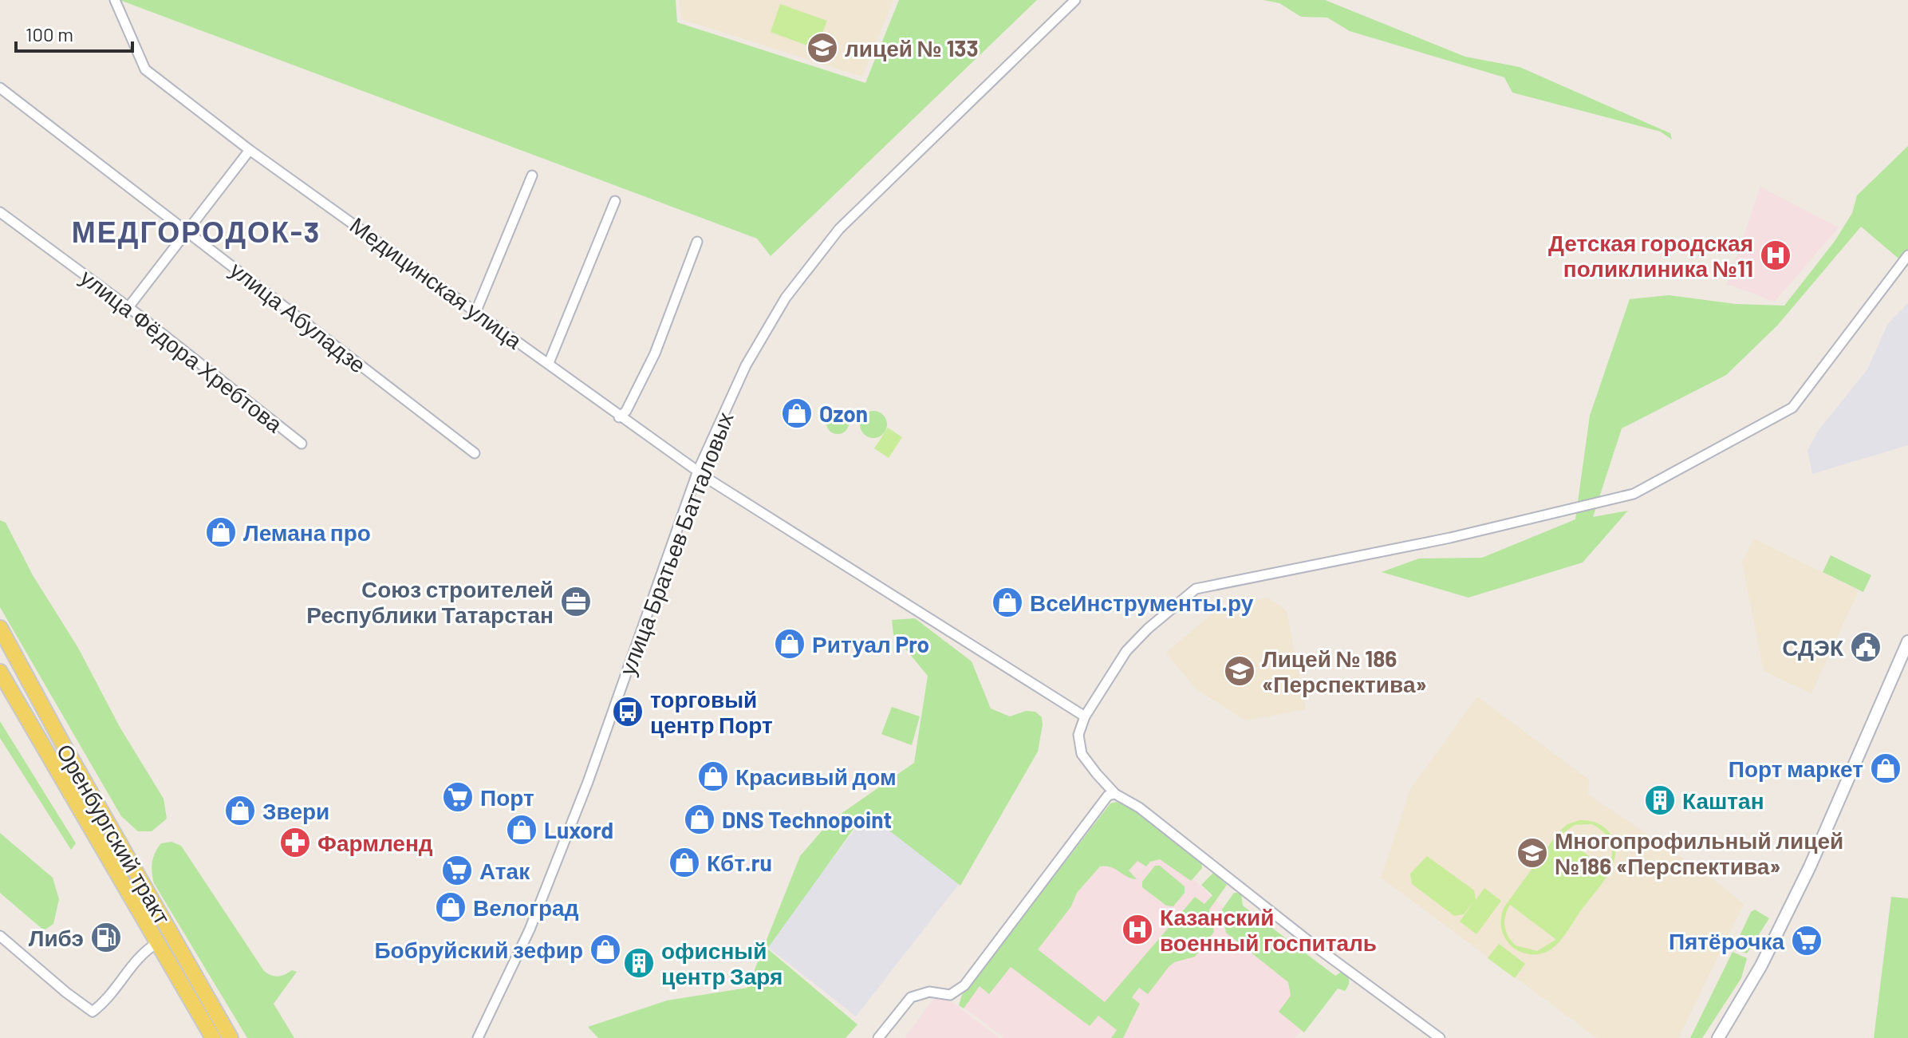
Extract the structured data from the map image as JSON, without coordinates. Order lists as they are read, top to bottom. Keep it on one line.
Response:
{"streets":{"main road":["Оренбургский тракт"],"street":["Медицинская улица","улица Абуладзе","улица Фёдора Хребтова","улица Братьев Батталовых"]},"crossings":[["Медицинская улица","улица Братьев Батталовых"]],"districts":["МЕДГОРОДОК-3"],"places":{"school or university":["лицей № 133","Лицей № 186 «Перспектива»","Многопрофильный лицей №186 «Перспектива»"],"hospital":["Детская городская поликлиника №11","Казанский военный госпиталь"],"shop":["Ozon","Лемана про","ВсеИнструменты.ру","Ритуал Pro","Порт маркет","Красивый дом","Звери","DNS Technopoint","Luxord","Кбт.ru","Велоград","Бобруйский зефир"],"office":["Союз строителей Республики Татарстан"],"public building":["СДЭК"],"bus stop":["торговый центр Порт"],"supermarket":["Порт","Атак","Пятёрочка"],"building":["Каштан","офисный центр Заря"],"pharmacy":["Фармленд"],"fuel station":["Либэ"]},"scale_bar":"100 m"}
